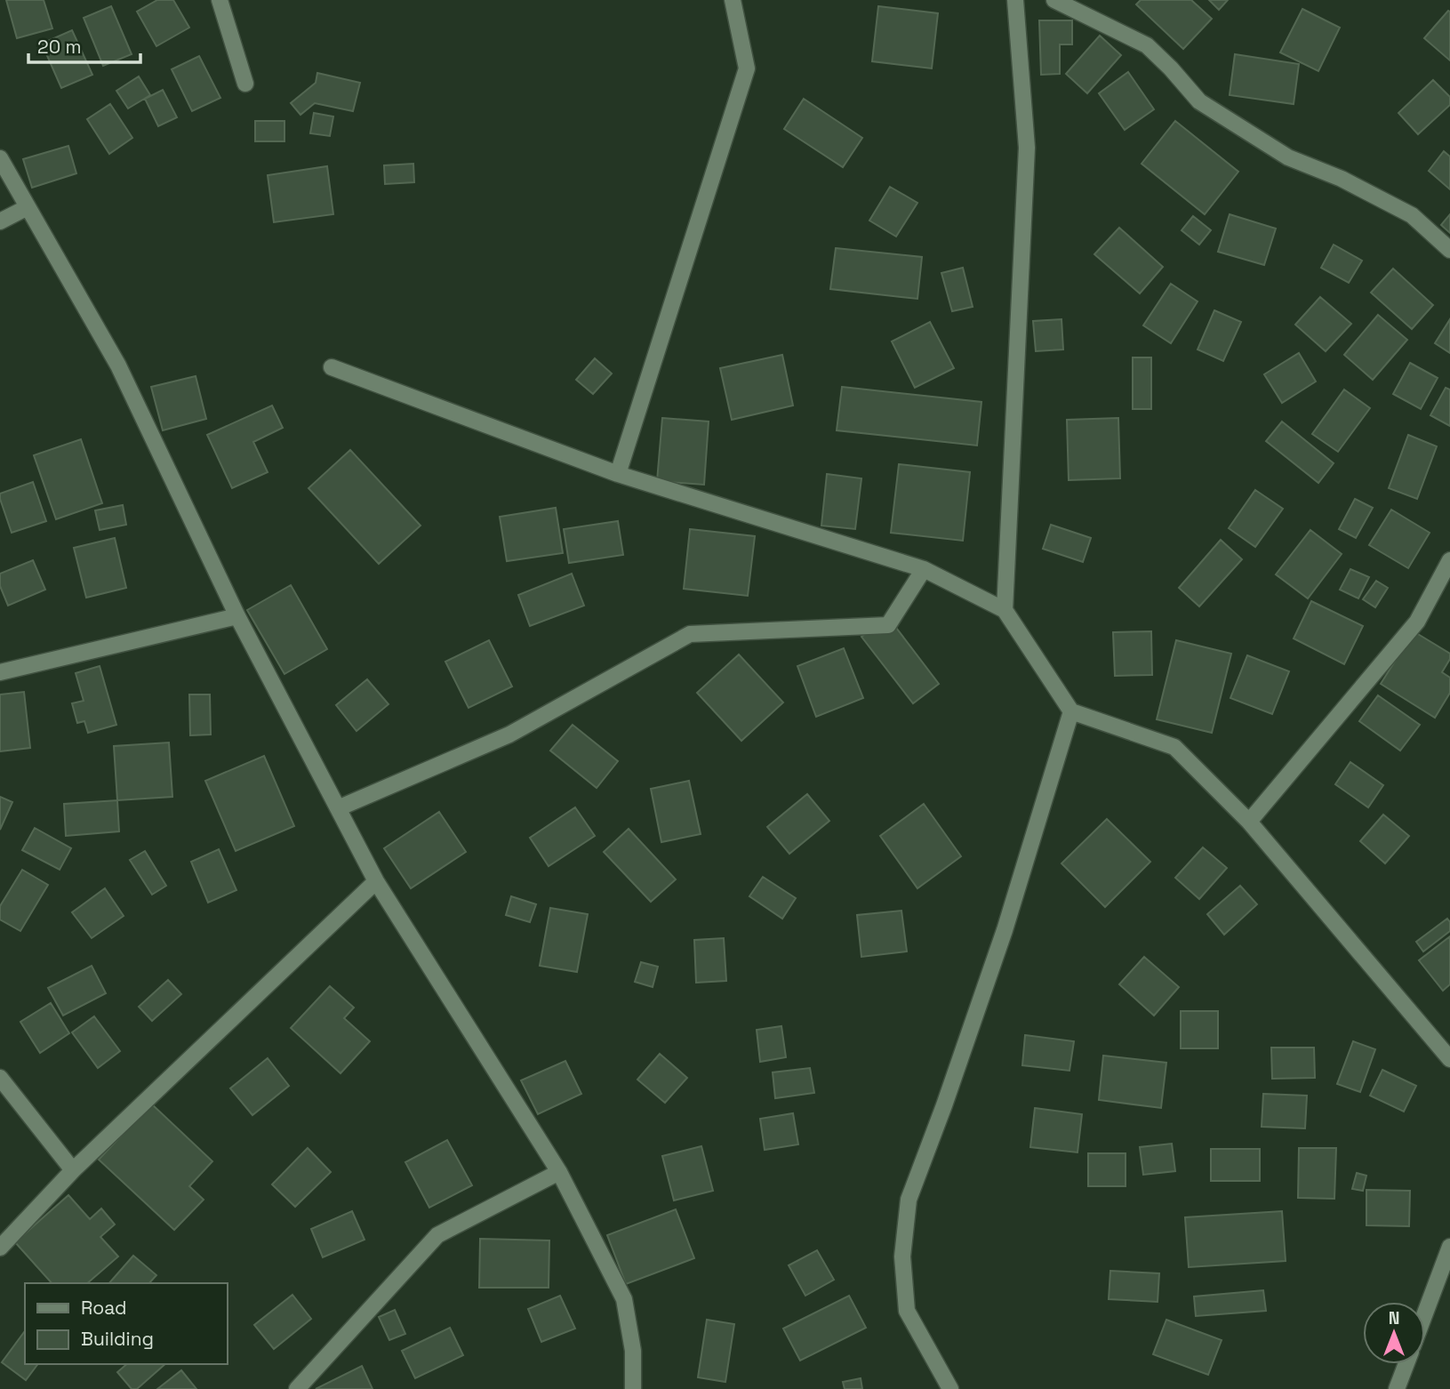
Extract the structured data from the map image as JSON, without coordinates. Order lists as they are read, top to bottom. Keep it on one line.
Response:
{"legend":["Road","Building"],"scale_bar":"20 m","north":"top"}
